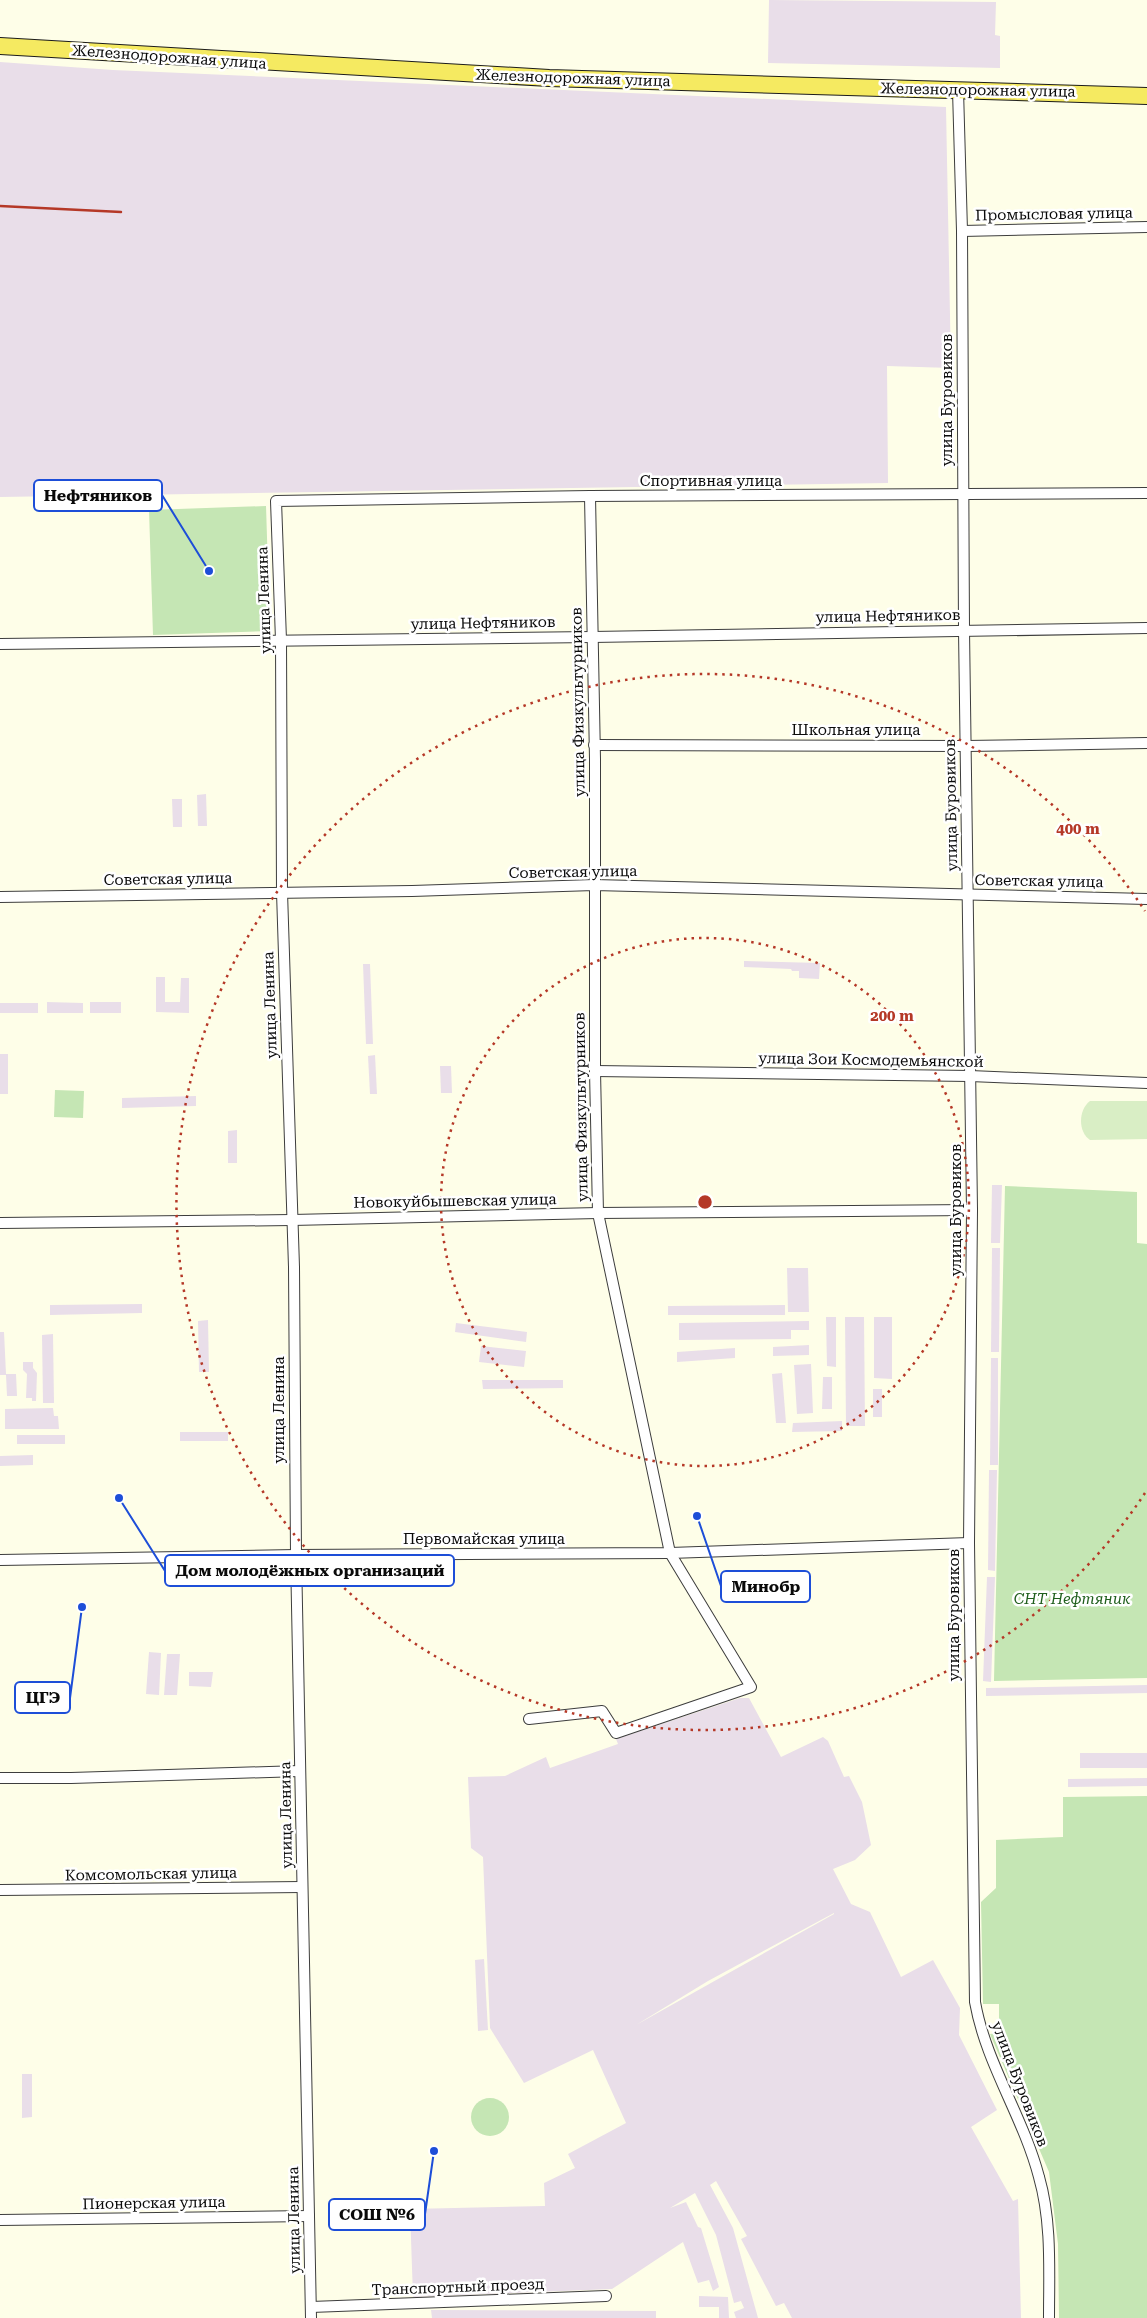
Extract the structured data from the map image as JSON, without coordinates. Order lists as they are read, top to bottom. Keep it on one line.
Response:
{"streets":{"main road":["Железнодорожная улица"],"street":["Промысловая улица","улица Буровиков","Спортивная улица","улица Ленина","улица Нефтяников","улица Физкультурников","Школьная улица","Советская улица","улица Зои Космодемьянской","Новокуйбышевская улица","Первомайская улица","Комсомольская улица","Пионерская улица","Транспортный проезд"]},"crossings":[["Железнодорожная улица","улица Буровиков"],["Промысловая улица","улица Буровиков"],["улица Буровиков","Спортивная улица"],["улица Буровиков","улица Нефтяников"],["улица Буровиков","Школьная улица"],["улица Буровиков","Советская улица"],["улица Буровиков","улица Зои Космодемьянской"],["улица Буровиков","Новокуйбышевская улица"],["улица Буровиков","Первомайская улица"],["Спортивная улица","улица Ленина"],["Спортивная улица","улица Физкультурников"],["улица Ленина","улица Нефтяников"],["улица Ленина","Советская улица"],["улица Ленина","Новокуйбышевская улица"],["улица Ленина","Первомайская улица"],["улица Ленина","Комсомольская улица"],["улица Ленина","Пионерская улица"],["улица Ленина","Транспортный проезд"],["улица Нефтяников","улица Физкультурников"],["улица Физкультурников","Школьная улица"],["улица Физкультурников","Советская улица"],["улица Физкультурников","улица Зои Космодемьянской"],["улица Физкультурников","Новокуйбышевская улица"],["улица Физкультурников","Первомайская улица"]],"parks":["СНТ Нефтяник"],"places":["Нефтяников","Дом молодёжных организаций","Минобр","ЦГЭ","СОШ №6"],"rings":["400 m","200 m"]}
